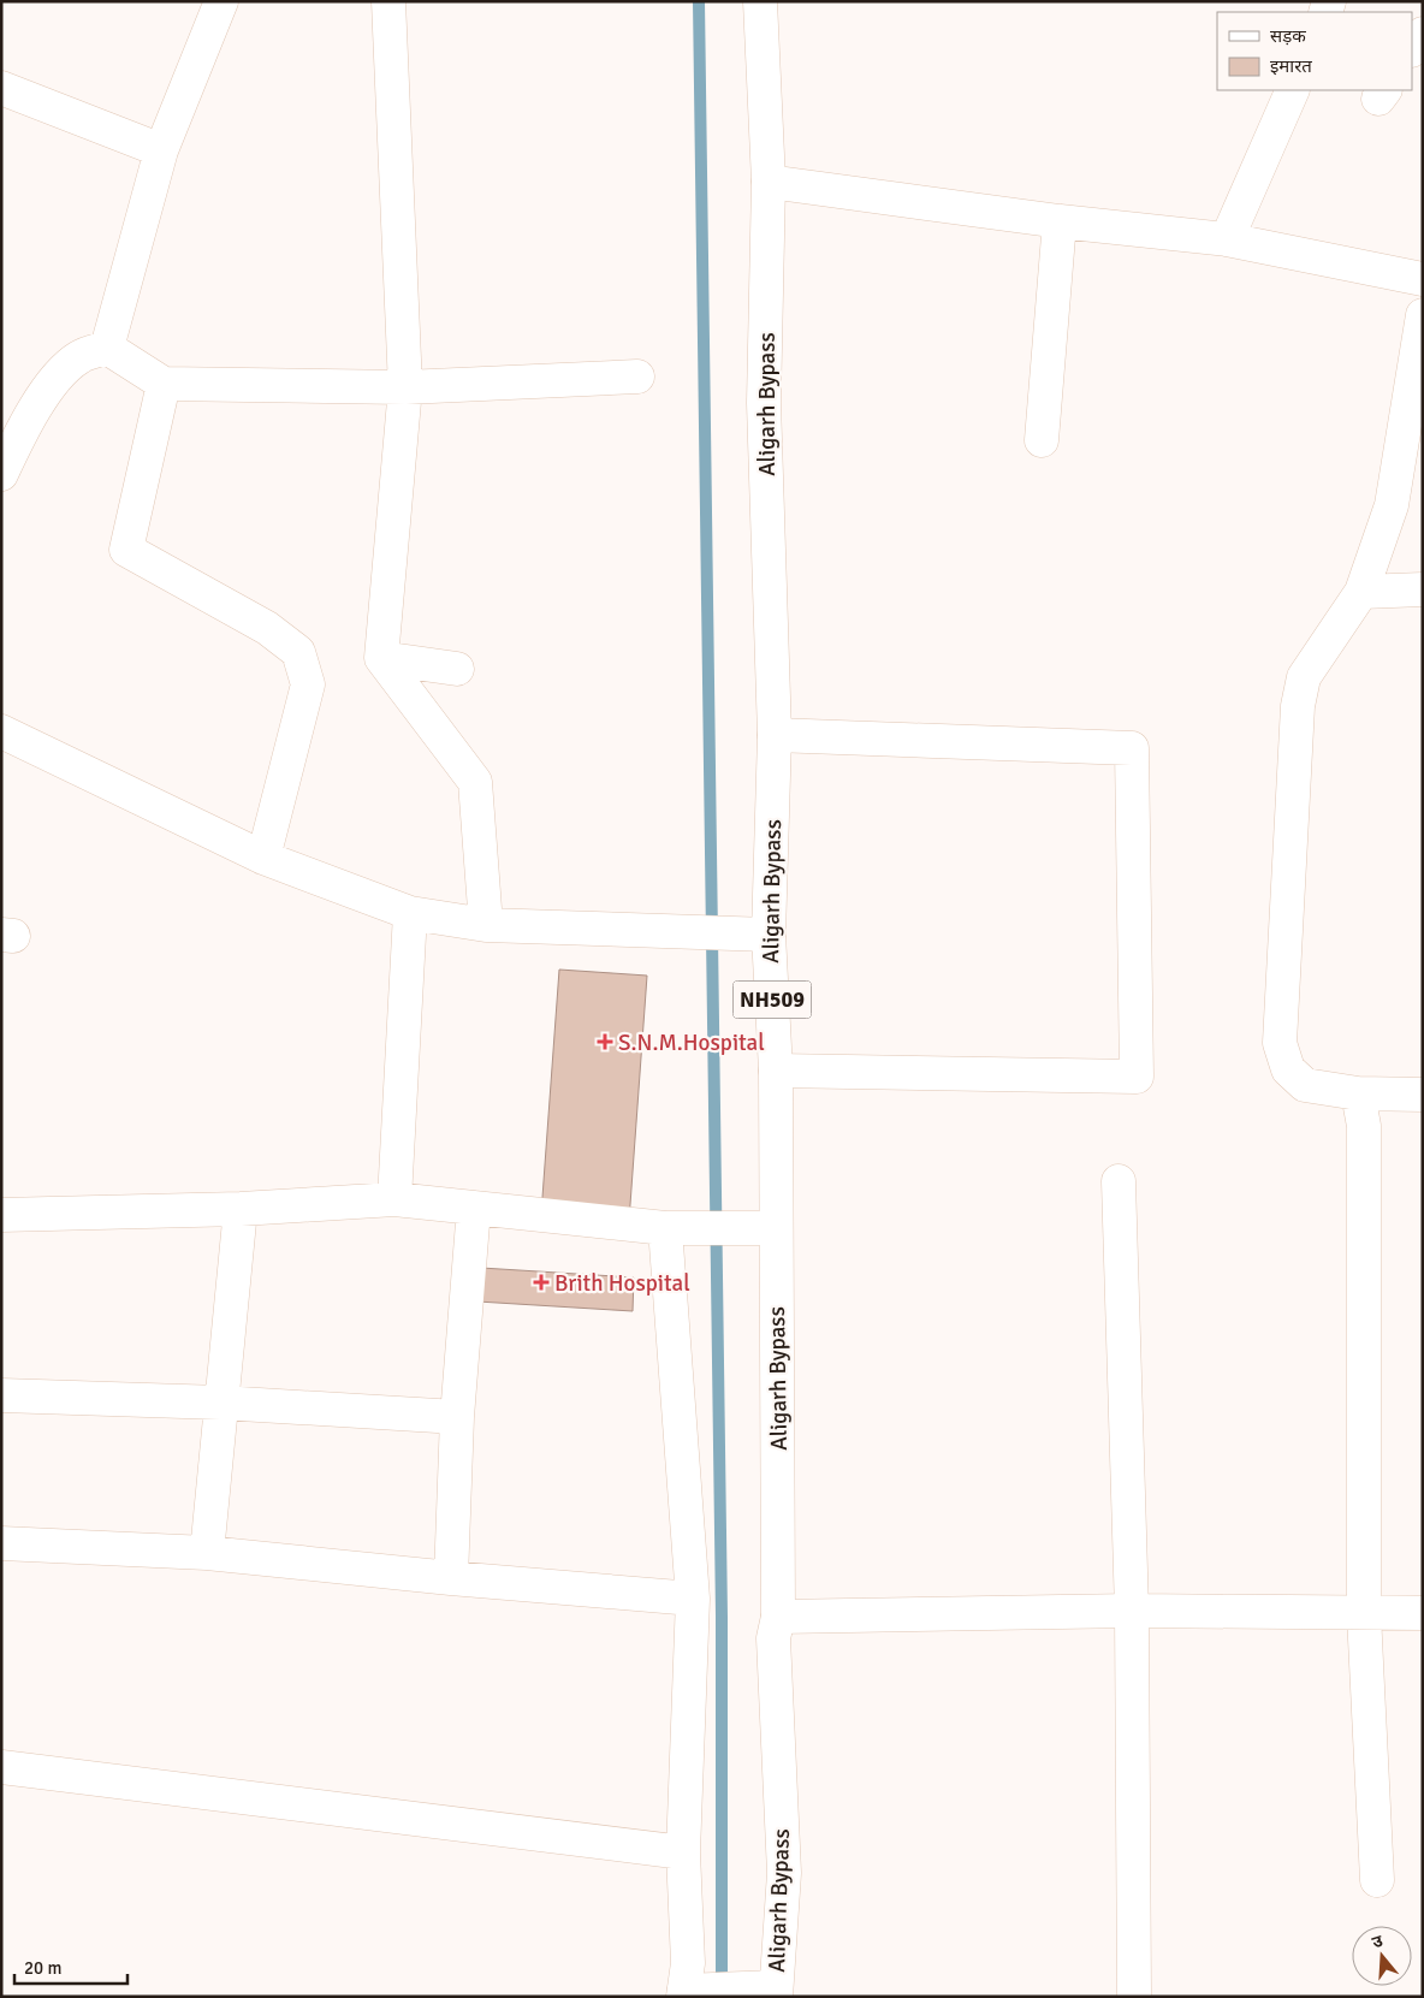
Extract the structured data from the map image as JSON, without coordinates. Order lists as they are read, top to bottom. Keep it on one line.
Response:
{"streets":{"main road":["Aligarh Bypass","NH509"]},"places":{"health":["S.N.M.Hospital","Brith Hospital"]},"legend":["सड़क","इमारत"],"scale_bar":"20 m","north":"top"}
